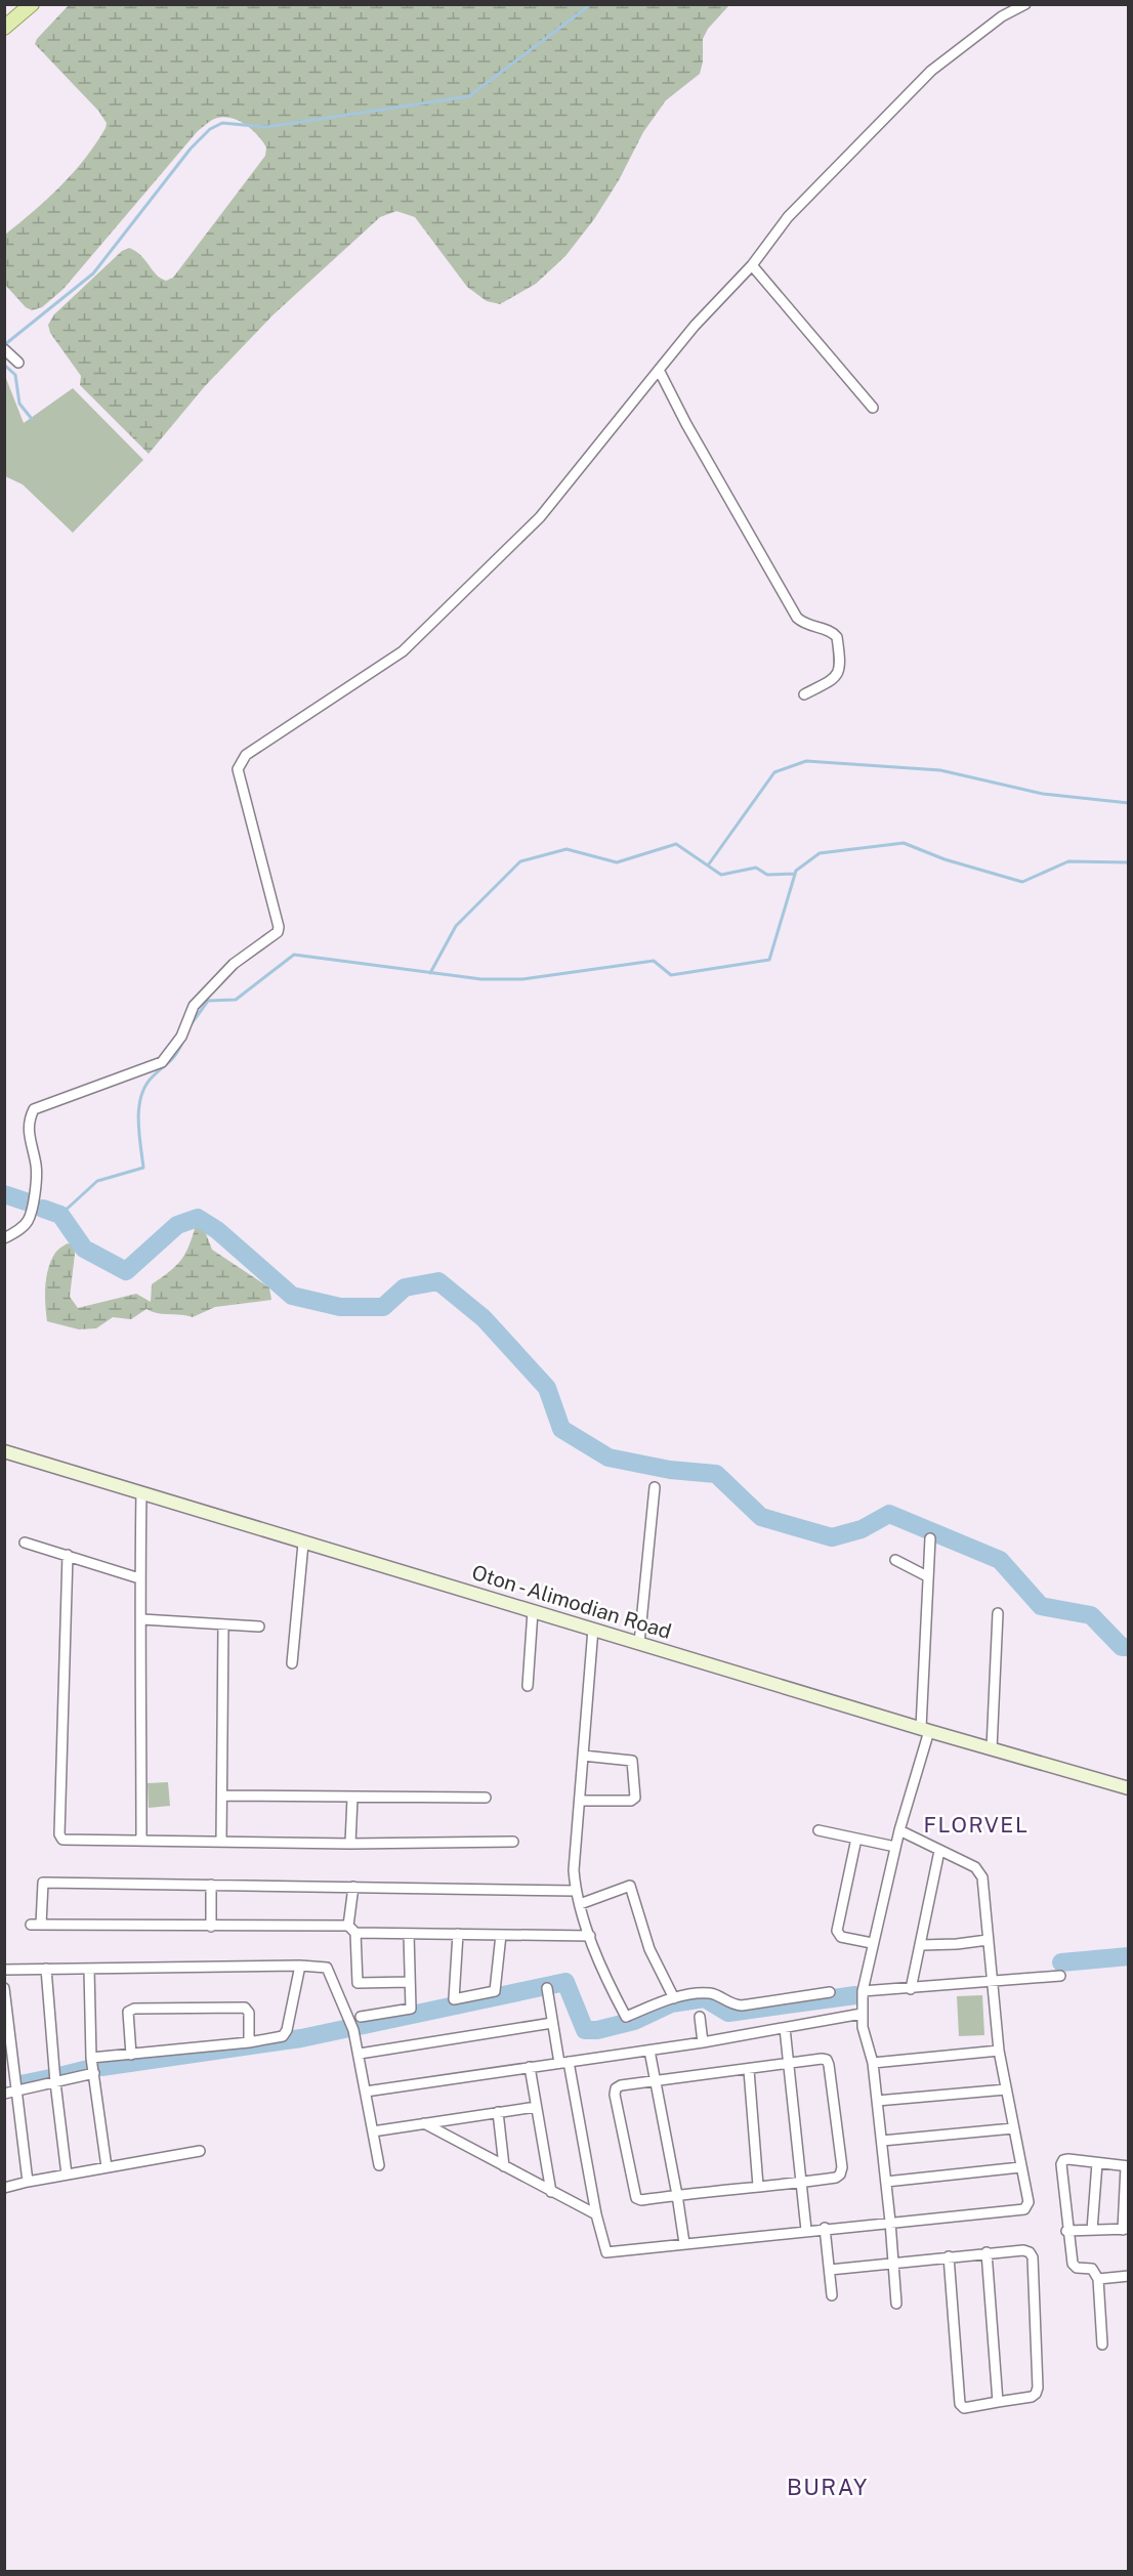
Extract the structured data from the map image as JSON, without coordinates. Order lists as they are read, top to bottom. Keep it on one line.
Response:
{"streets":{"main road":["Oton - Alimodian Road"]},"districts":["FLORVEL","BURAY"]}
